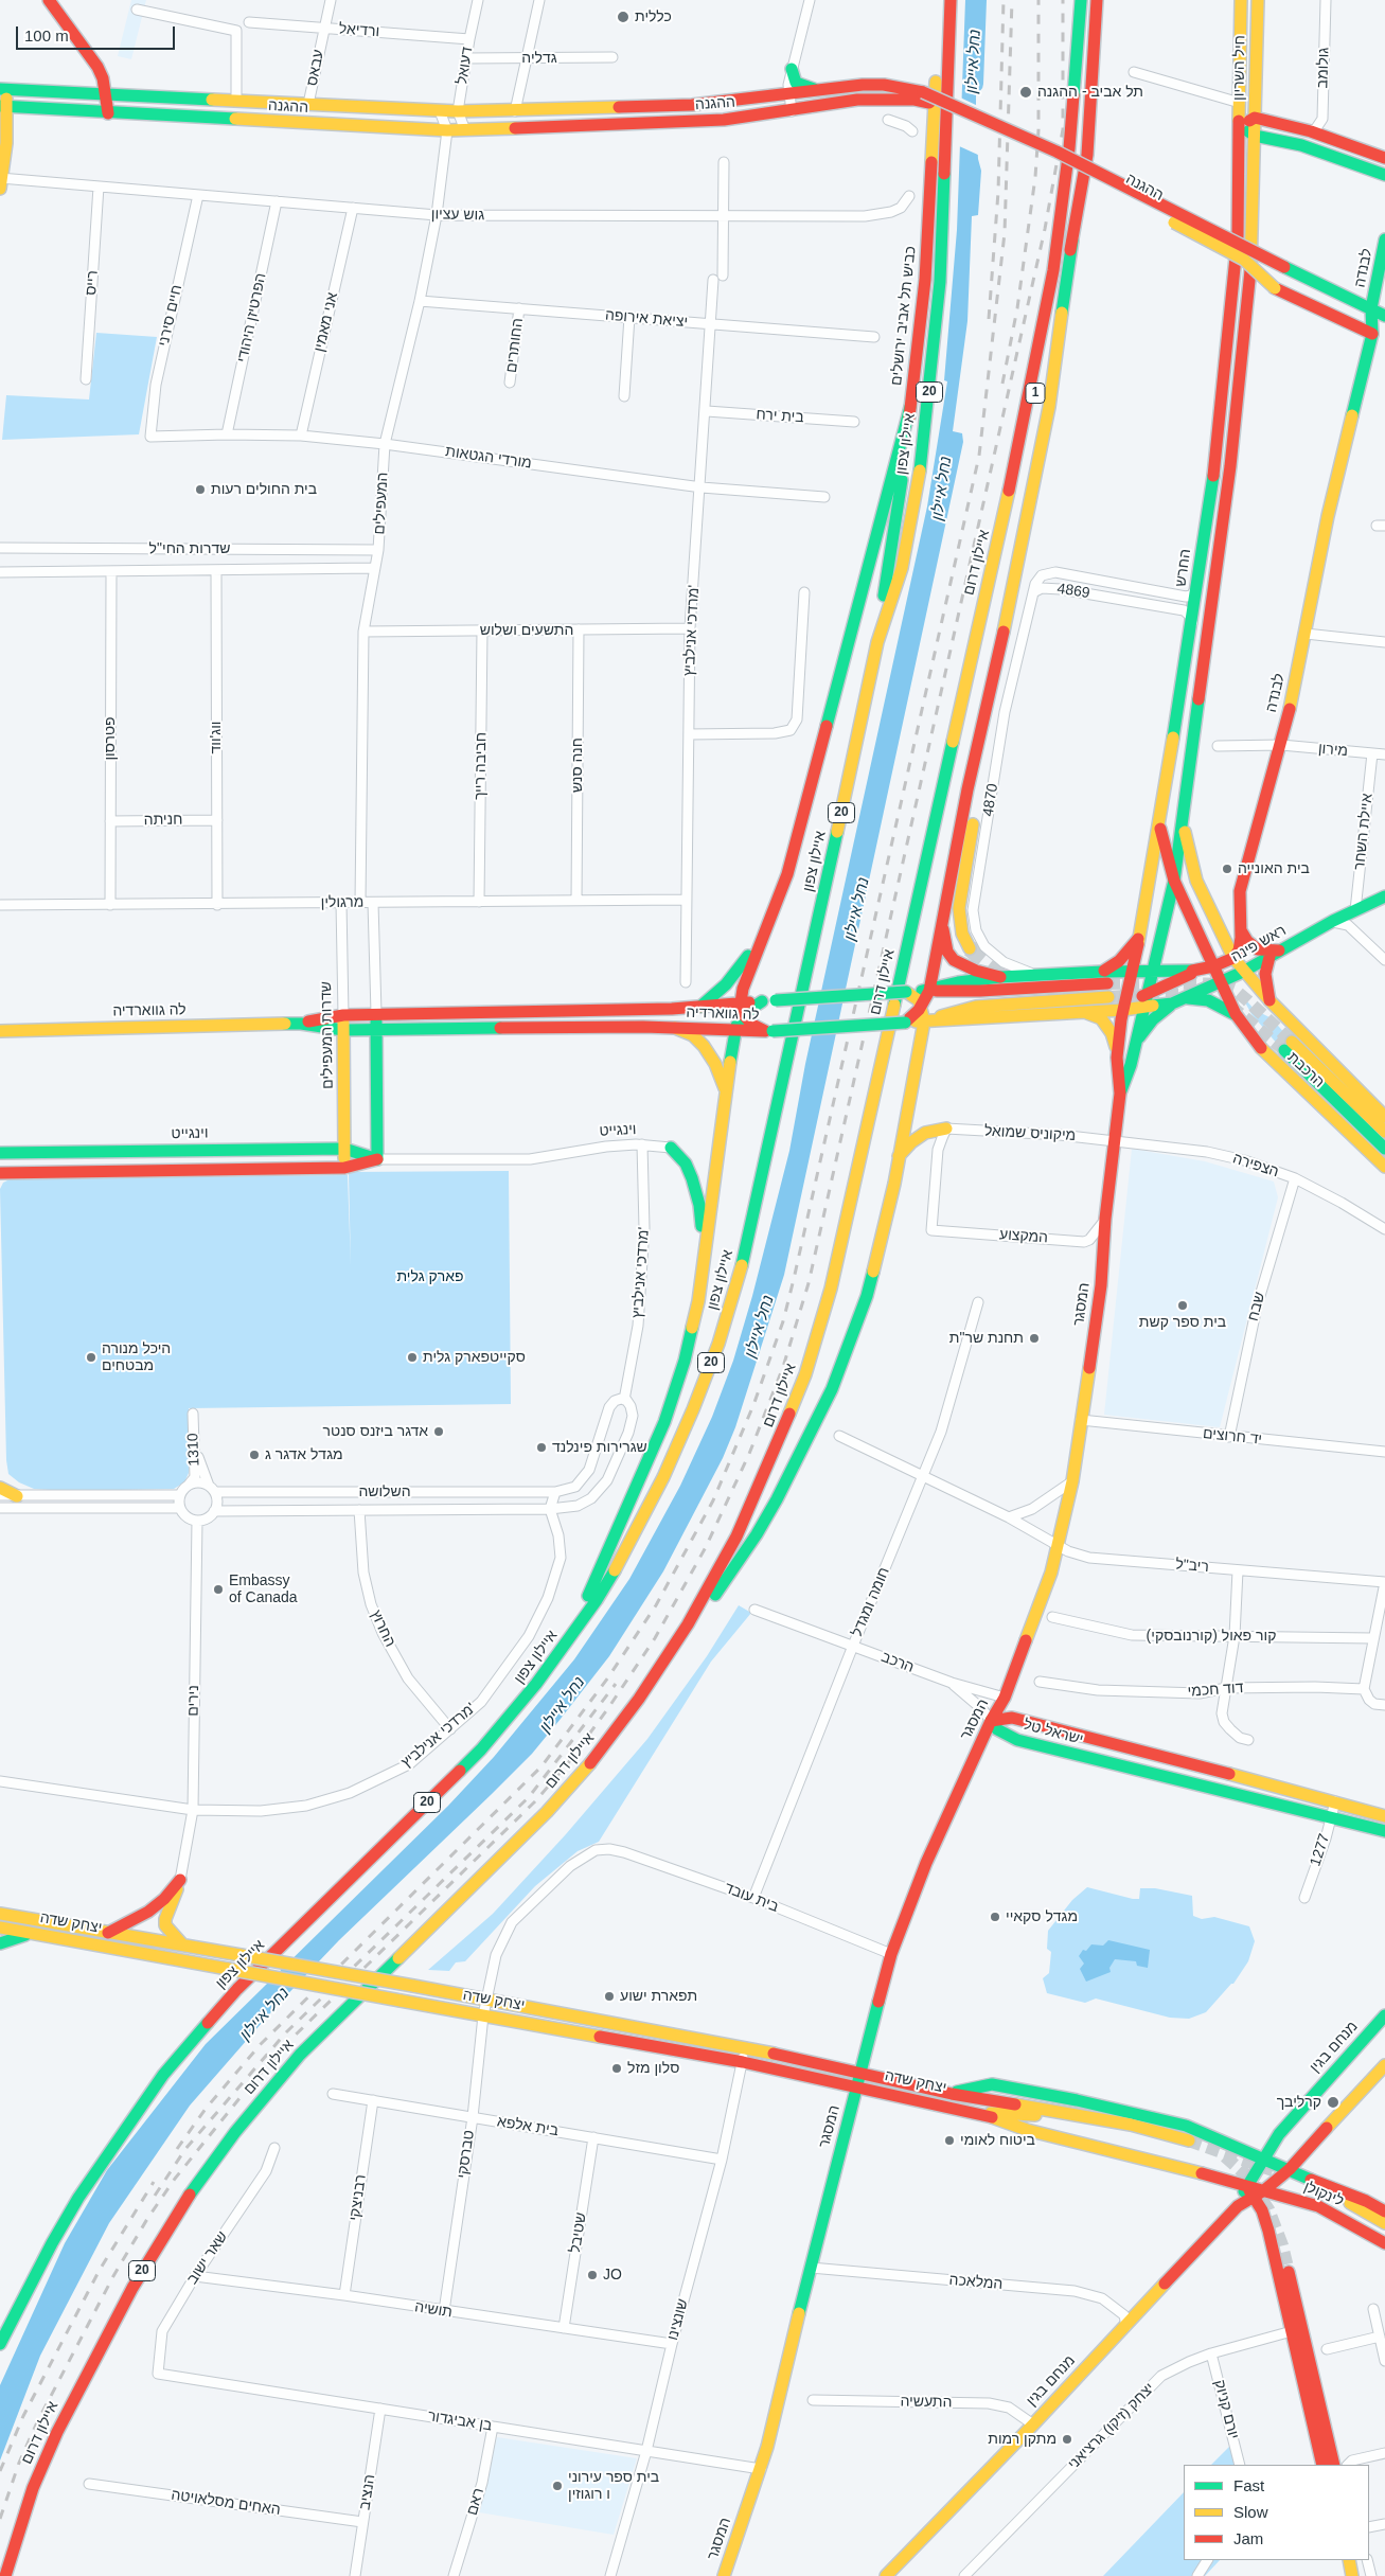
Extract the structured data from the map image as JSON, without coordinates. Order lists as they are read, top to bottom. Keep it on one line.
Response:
{"streets":{"main road":["חיל השריון","ההגנה","לבנדה","כביש תל אביב ירושלים","20","1","איילון צפון","איילון דרום","החרש","ראש פינה","לה גווארדיה","שדרות המעפילים","הרכבת","וינגייט","המסגר","ישראל טל","יצחק שדה","מנחם בגין","לינקולן"],"street":["ורדיאל","גדליה","דעואל","עבאס","גולומב","גוש עציון","רייס","חיים סירני","הפרטיזן היהודי","יציאת אירופה","אני מאמין","החותרים","בית ירח","מורדי הגטאות","המעפילים","שדרות החי\"ל","4869","התשעים ושלוש","מרדכי אנילביץ'","ווג'ווד","פטרסון","מירון","חנה סנש","חביבה רייך","4870","חניתה","איילת השחר","מרגולין","מיקוניס שמואל","הצפירה","המקצוע","שבח","יד חרוצים","1310","השלושה","ריב\"ל","חומה ומגדל","החרוץ","קור פאול (קורנובסקי)","הרכב","דוד חכמי","נירים","1277","בית עובד","בית אלפא","טברסקי","רבניצקי","שטיבל","שאר ישוב","המלאכה","תושיה","שונצינו","התעשיה","יורם קניוק","בן אביגדור","יצחק (זיקו) גרציאני","הנציב","ראם","האחים מסלאויטה"]},"crossings":[["ורדיאל","דעואל"],["ורדיאל","עבאס"],["גדליה","דעואל"],["דעואל","ההגנה"],["עבאס","ההגנה"],["חיל השריון","החרש"],["ההגנה","לבנדה"],["ההגנה","המעפילים"],["גוש עציון","רייס"],["גוש עציון","חיים סירני"],["גוש עציון","הפרטיזן היהודי"],["גוש עציון","אני מאמין"],["גוש עציון","המעפילים"],["לבנדה","מירון"],["לבנדה","הרכבת"],["חיים סירני","מורדי הגטאות"],["כביש תל אביב ירושלים","איילון צפון"],["הפרטיזן היהודי","מורדי הגטאות"],["יציאת אירופה","החותרים"],["יציאת אירופה","המעפילים"],["יציאת אירופה","מרדכי אנילביץ'"],["אני מאמין","מורדי הגטאות"],["1","איילון דרום"],["בית ירח","מרדכי אנילביץ'"],["מורדי הגטאות","המעפילים"],["מורדי הגטאות","מרדכי אנילביץ'"],["המעפילים","שדרות החי\"ל"],["המעפילים","התשעים ושלוש"],["המעפילים","מרגולין"],["שדרות החי\"ל","ווג'ווד"],["שדרות החי\"ל","פטרסון"],["החרש","4869"],["החרש","לה גווארדיה"],["החרש","הרכבת"],["החרש","המסגר"],["4869","4870"],["התשעים ושלוש","מרדכי אנילביץ'"],["התשעים ושלוש","חנה סנש"],["התשעים ושלוש","חביבה רייך"],["מרדכי אנילביץ'","מרגולין"],["מרדכי אנילביץ'","וינגייט"],["מרדכי אנילביץ'","השלושה"],["מרדכי אנילביץ'","החרוץ"],["מרדכי אנילביץ'","נירים"],["ווג'ווד","חניתה"],["ווג'ווד","מרגולין"],["פטרסון","חניתה"],["פטרסון","מרגולין"],["מירון","איילת השחר"],["חנה סנש","מרגולין"],["חביבה רייך","מרגולין"],["4870","לה גווארדיה"],["איילת השחר","ראש פינה"],["מרגולין","שדרות המעפילים"],["ראש פינה","לה גווארדיה"],["ראש פינה","הרכבת"],["ראש פינה","המסגר"],["לה גווארדיה","שדרות המעפילים"],["לה גווארדיה","המסגר"],["שדרות המעפילים","וינגייט"],["מיקוניס שמואל","הצפירה"],["מיקוניס שמואל","המקצוע"],["מיקוניס שמואל","המסגר"],["הצפירה","המסגר"],["הצפירה","שבח"],["המקצוע","המסגר"],["המסגר","יד חרוצים"],["המסגר","ריב\"ל"],["המסגר","הרכב"],["המסגר","ישראל טל"],["המסגר","בית עובד"],["המסגר","יצחק שדה"],["המסגר","המלאכה"],["המסגר","בן אביגדור"],["שבח","יד חרוצים"],["1310","השלושה"],["1310","נירים"],["השלושה","החרוץ"],["השלושה","נירים"],["ריב\"ל","חומה ומגדל"],["חומה ומגדל","הרכב"],["חומה ומגדל","בית עובד"],["הרכב","ישראל טל"],["ישראל טל","1277"],["בית עובד","יצחק שדה"],["בית עובד","טברסקי"],["יצחק שדה","מנחם בגין"],["יצחק שדה","טברסקי"],["יצחק שדה","לינקולן"],["יצחק שדה","שונצינו"],["מנחם בגין","לינקולן"],["מנחם בגין","המלאכה"],["מנחם בגין","התעשיה"],["בית אלפא","טברסקי"],["בית אלפא","רבניצקי"],["בית אלפא","שטיבל"],["בית אלפא","שונצינו"],["טברסקי","תושיה"],["רבניצקי","תושיה"],["שטיבל","תושיה"],["שאר ישוב","תושיה"],["שאר ישוב","בן אביגדור"],["תושיה","שונצינו"],["שונצינו","בן אביגדור"],["יורם קניוק","יצחק (זיקו) גרציאני"],["בן אביגדור","הנציב"],["בן אביגדור","ראם"],["הנציב","האחים מסלאויטה"]],"water":["נחל איילון"],"parks":["פארק גלית"],"places":["כללית","תל אביב - ההגנה","בית החולים רעות","בית האונייה","בית ספר קשת","תחנת שר\"ת","היכל מנורה מבטחים","סקייטפארק גלית","אדגר ביזנס סנטר","שגרירות פינלנד","מגדל אדגר ג","Embassy of Canada","מגדל סקאיי","תפארת ישוע","סלון מזל","קרליבך","ביטוח לאומי","JO","מתקן רמות","בית ספר עירוני ו רוגוזין"],"legend":["Fast","Slow","Jam"],"scale_bar":"100 m"}
